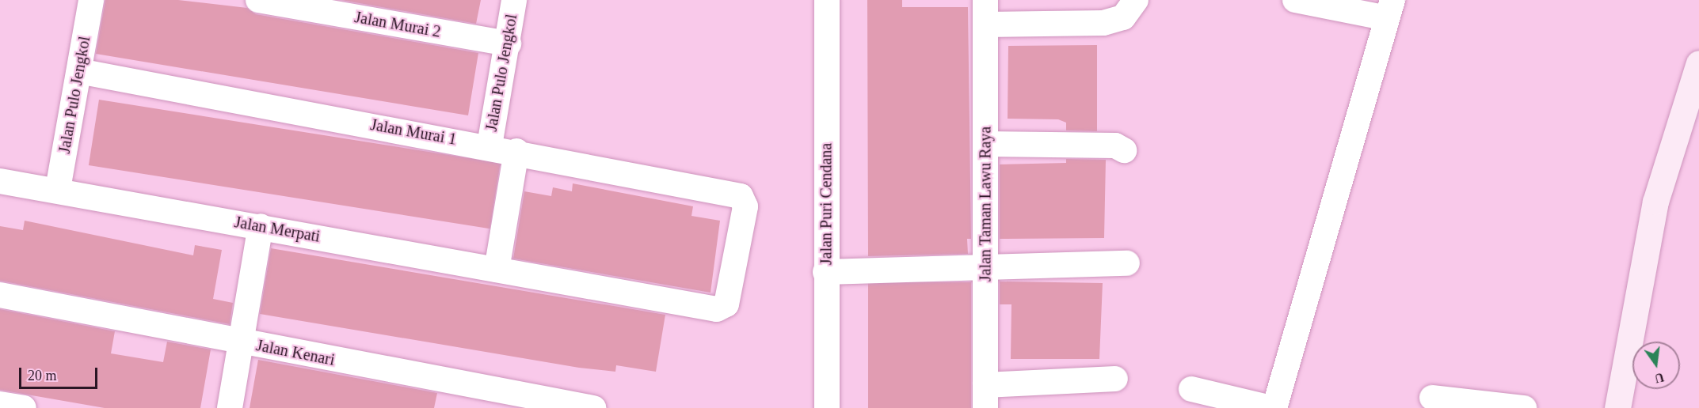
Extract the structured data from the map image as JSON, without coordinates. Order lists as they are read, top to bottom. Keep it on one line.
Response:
{"streets":{"street":["Jalan Murai 2","Jalan Pulo Jengkol","Jalan Murai 1","Jalan Puri Cendana","Jalan Taman Lawu Raya","Jalan Merpati","Jalan Kenari"]},"crossings":[["Jalan Murai 2","Jalan Pulo Jengkol"],["Jalan Pulo Jengkol","Jalan Murai 1"],["Jalan Pulo Jengkol","Jalan Merpati"],["Jalan Murai 1","Jalan Merpati"]],"scale_bar":"20 m","north":"bottom"}
